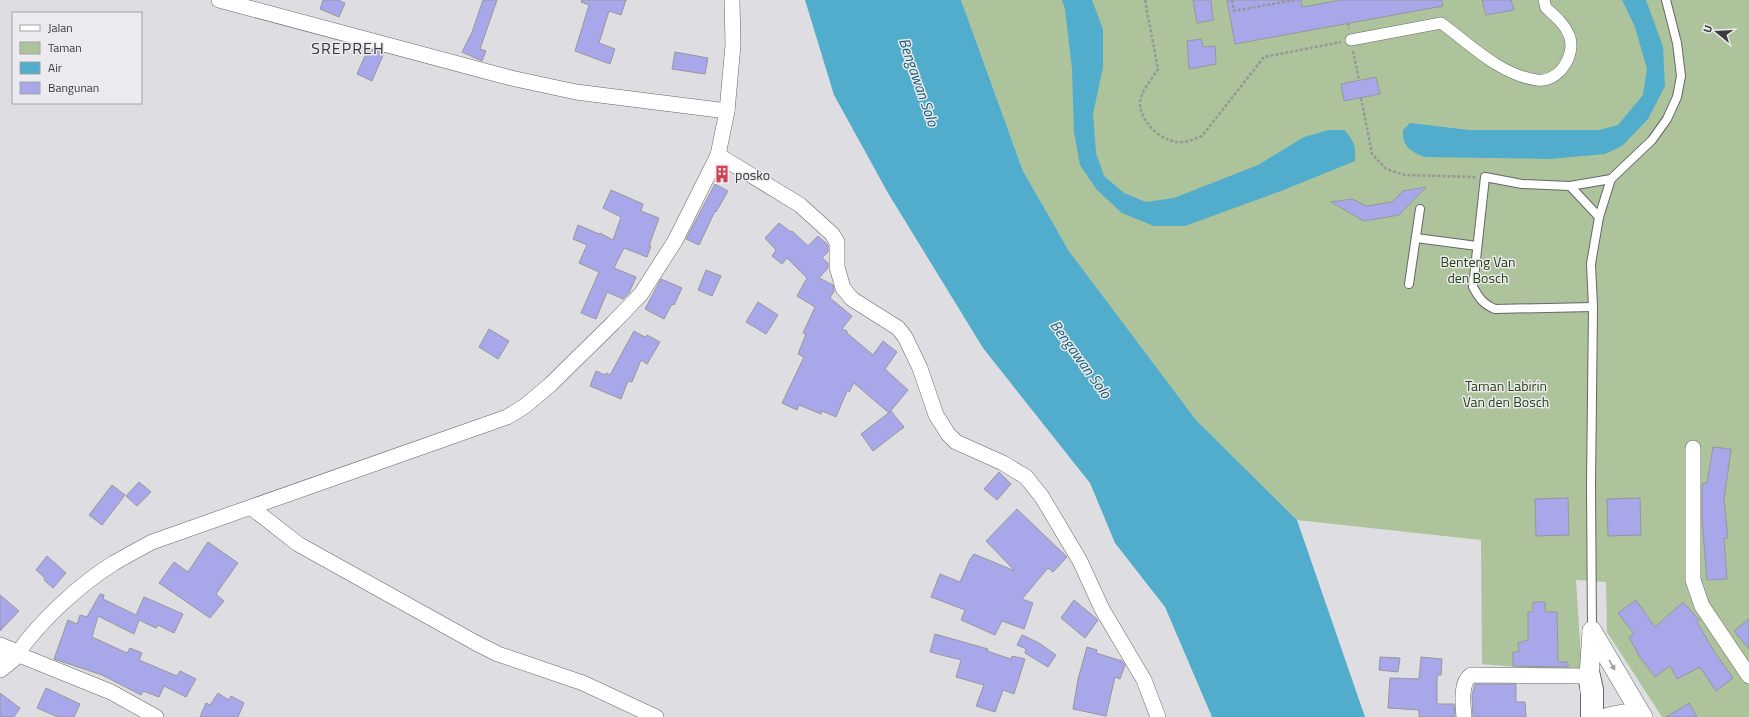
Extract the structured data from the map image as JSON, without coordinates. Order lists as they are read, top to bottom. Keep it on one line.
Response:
{"districts":["SREPREH"],"water":["Bengawan Solo"],"parks":["Benteng Van den Bosch","Taman Labirin Van den Bosch"],"places":{"building":["posko"]},"legend":["Jalan","Taman","Air","Bangunan"],"north":"left"}
